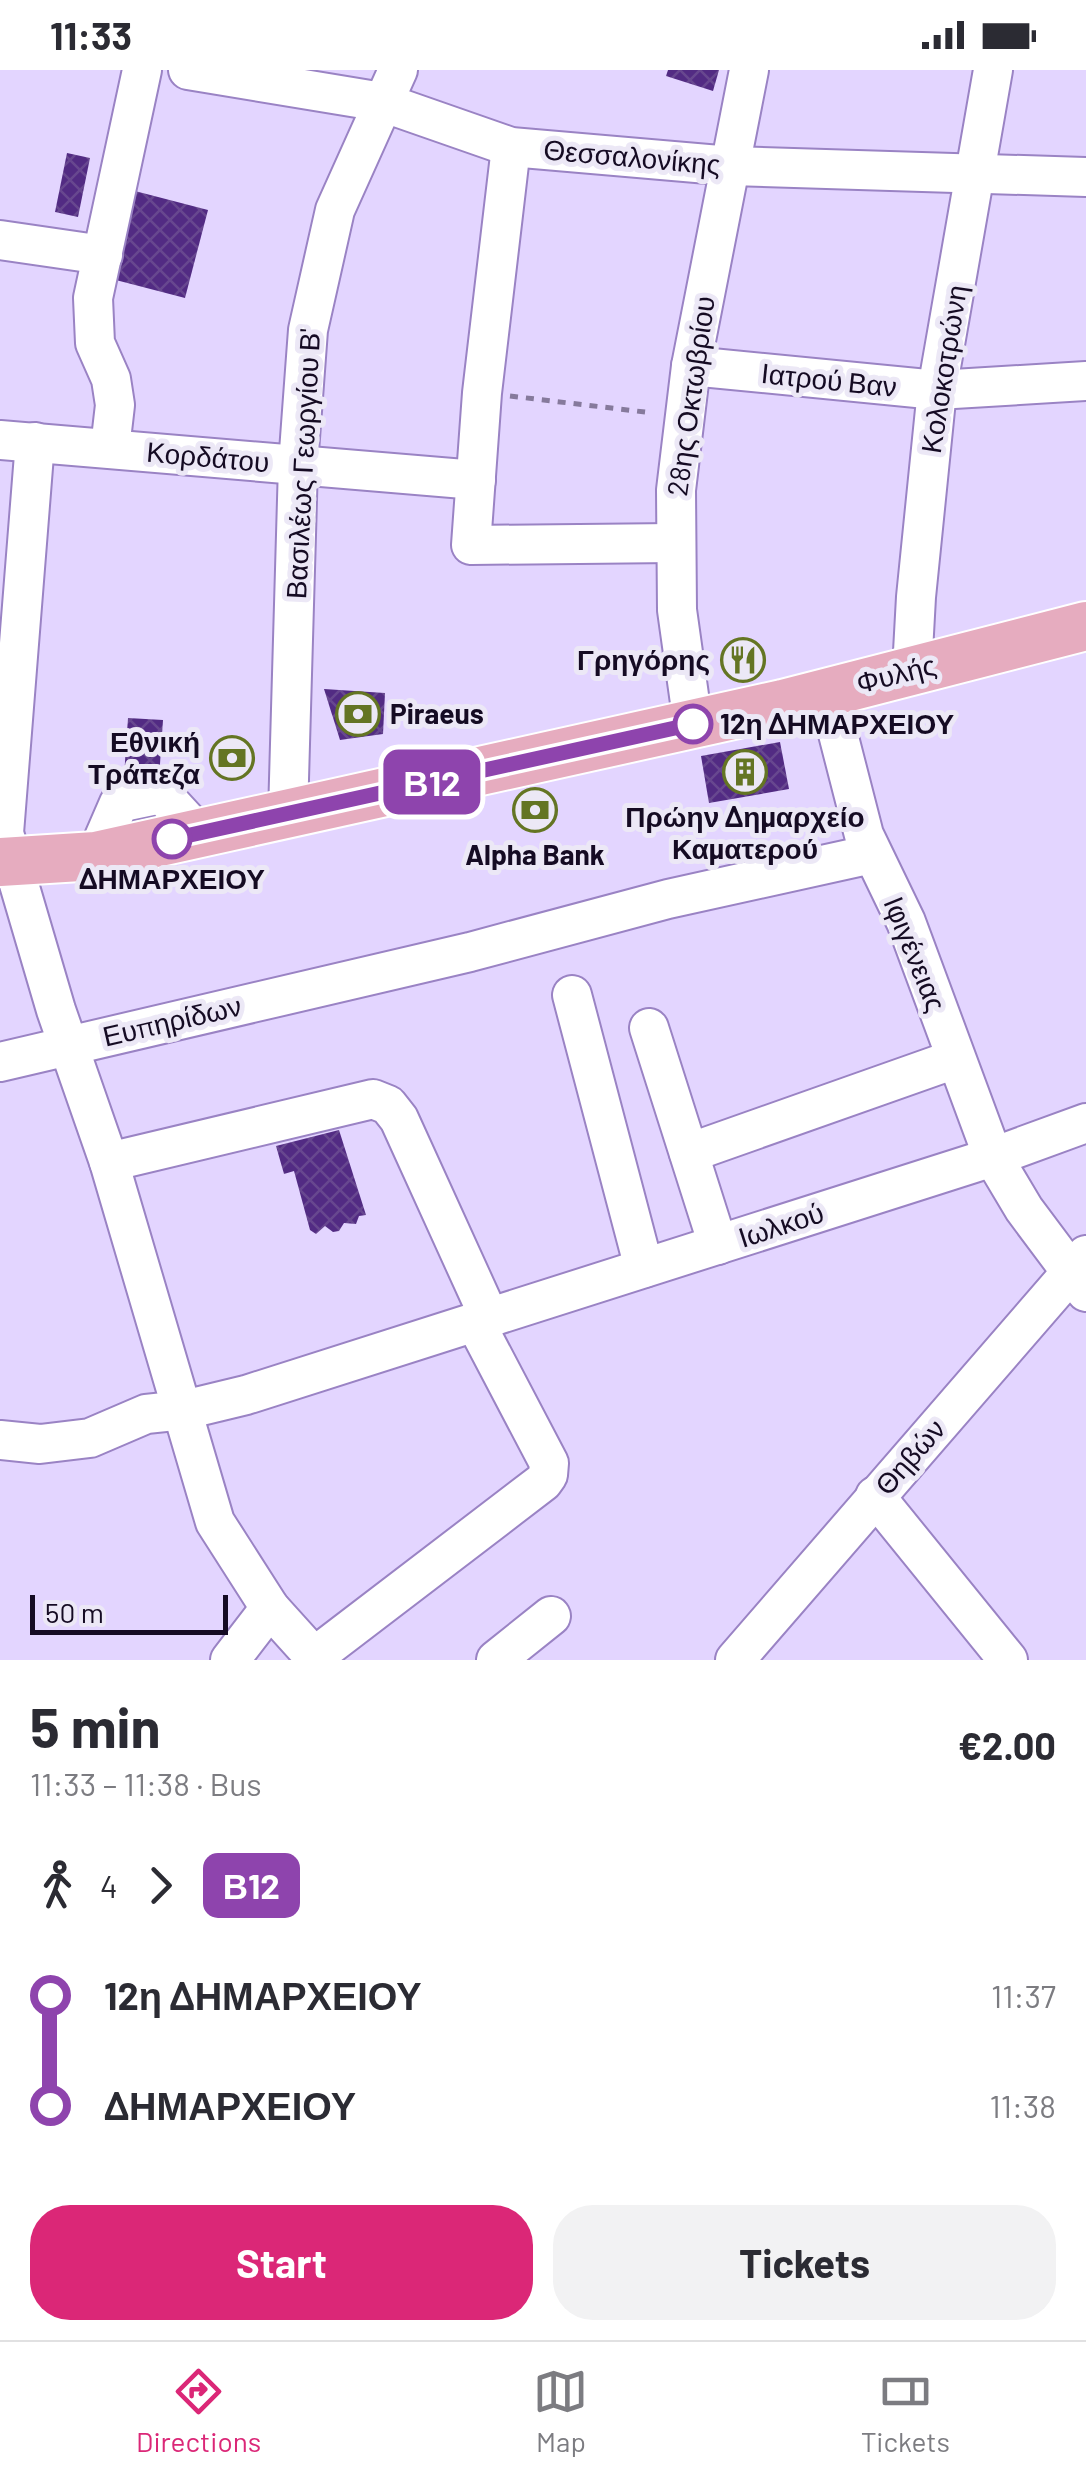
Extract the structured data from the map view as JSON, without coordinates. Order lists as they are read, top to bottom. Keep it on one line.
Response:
{"streets":{"main road":["Φυλής"],"street":["Θεσσαλονίκης","Κολοκοτρώνη","Ιατρού Βαν","28ης Οκτωβρίου","Κορδάτου","Βασιλέως Γεωργίου Β'","Ιφιγένειας","Ευπηρίδων","Ιωλκού","Θηβών"]},"crossings":[["Θεσσαλονίκης","Κολοκοτρώνη"],["Θεσσαλονίκης","28ης Οκτωβρίου"],["Θεσσαλονίκης","Βασιλέως Γεωργίου Β'"],["Κολοκοτρώνη","Ιατρού Βαν"],["Κολοκοτρώνη","Φυλής"],["Ιατρού Βαν","28ης Οκτωβρίου"],["28ης Οκτωβρίου","Φυλής"],["Κορδάτου","Βασιλέως Γεωργίου Β'"],["Βασιλέως Γεωργίου Β'","Φυλής"],["Φυλής","Ιφιγένειας"],["Ιφιγένειας","Ευπηρίδων"],["Ιφιγένειας","Ιωλκού"],["Ιφιγένειας","Θηβών"],["Ευπηρίδων","Ιωλκού"]],"places":{"restaurant":["Γρηγόρης"],"bank":["Piraeus","Εθνική Τράπεζα","Alpha Bank"],"other":["12η ΔΗΜΑΡΧΕΙΟΥ","ΔΗΜΑΡΧΕΙΟΥ"],"building":["Πρώην Δημαρχείο Καματερού"]},"lines":["bus line Β12"],"scale_bar":"50 m","page":{"status":"11:33","on_map":"Β12","scale":"50 m","heading":["5 min","11:33 – 11:38 · Bus","€2.00"],"legs":["4","Β12"],"list":[{"name":"12η ΔΗΜΑΡΧΕΙΟΥ","value":"11:37"},{"name":"ΔΗΜΑΡΧΕΙΟΥ","value":"11:38"}],"buttons":["Start","Tickets"],"tabs":["Directions","Map","Tickets"]}}
